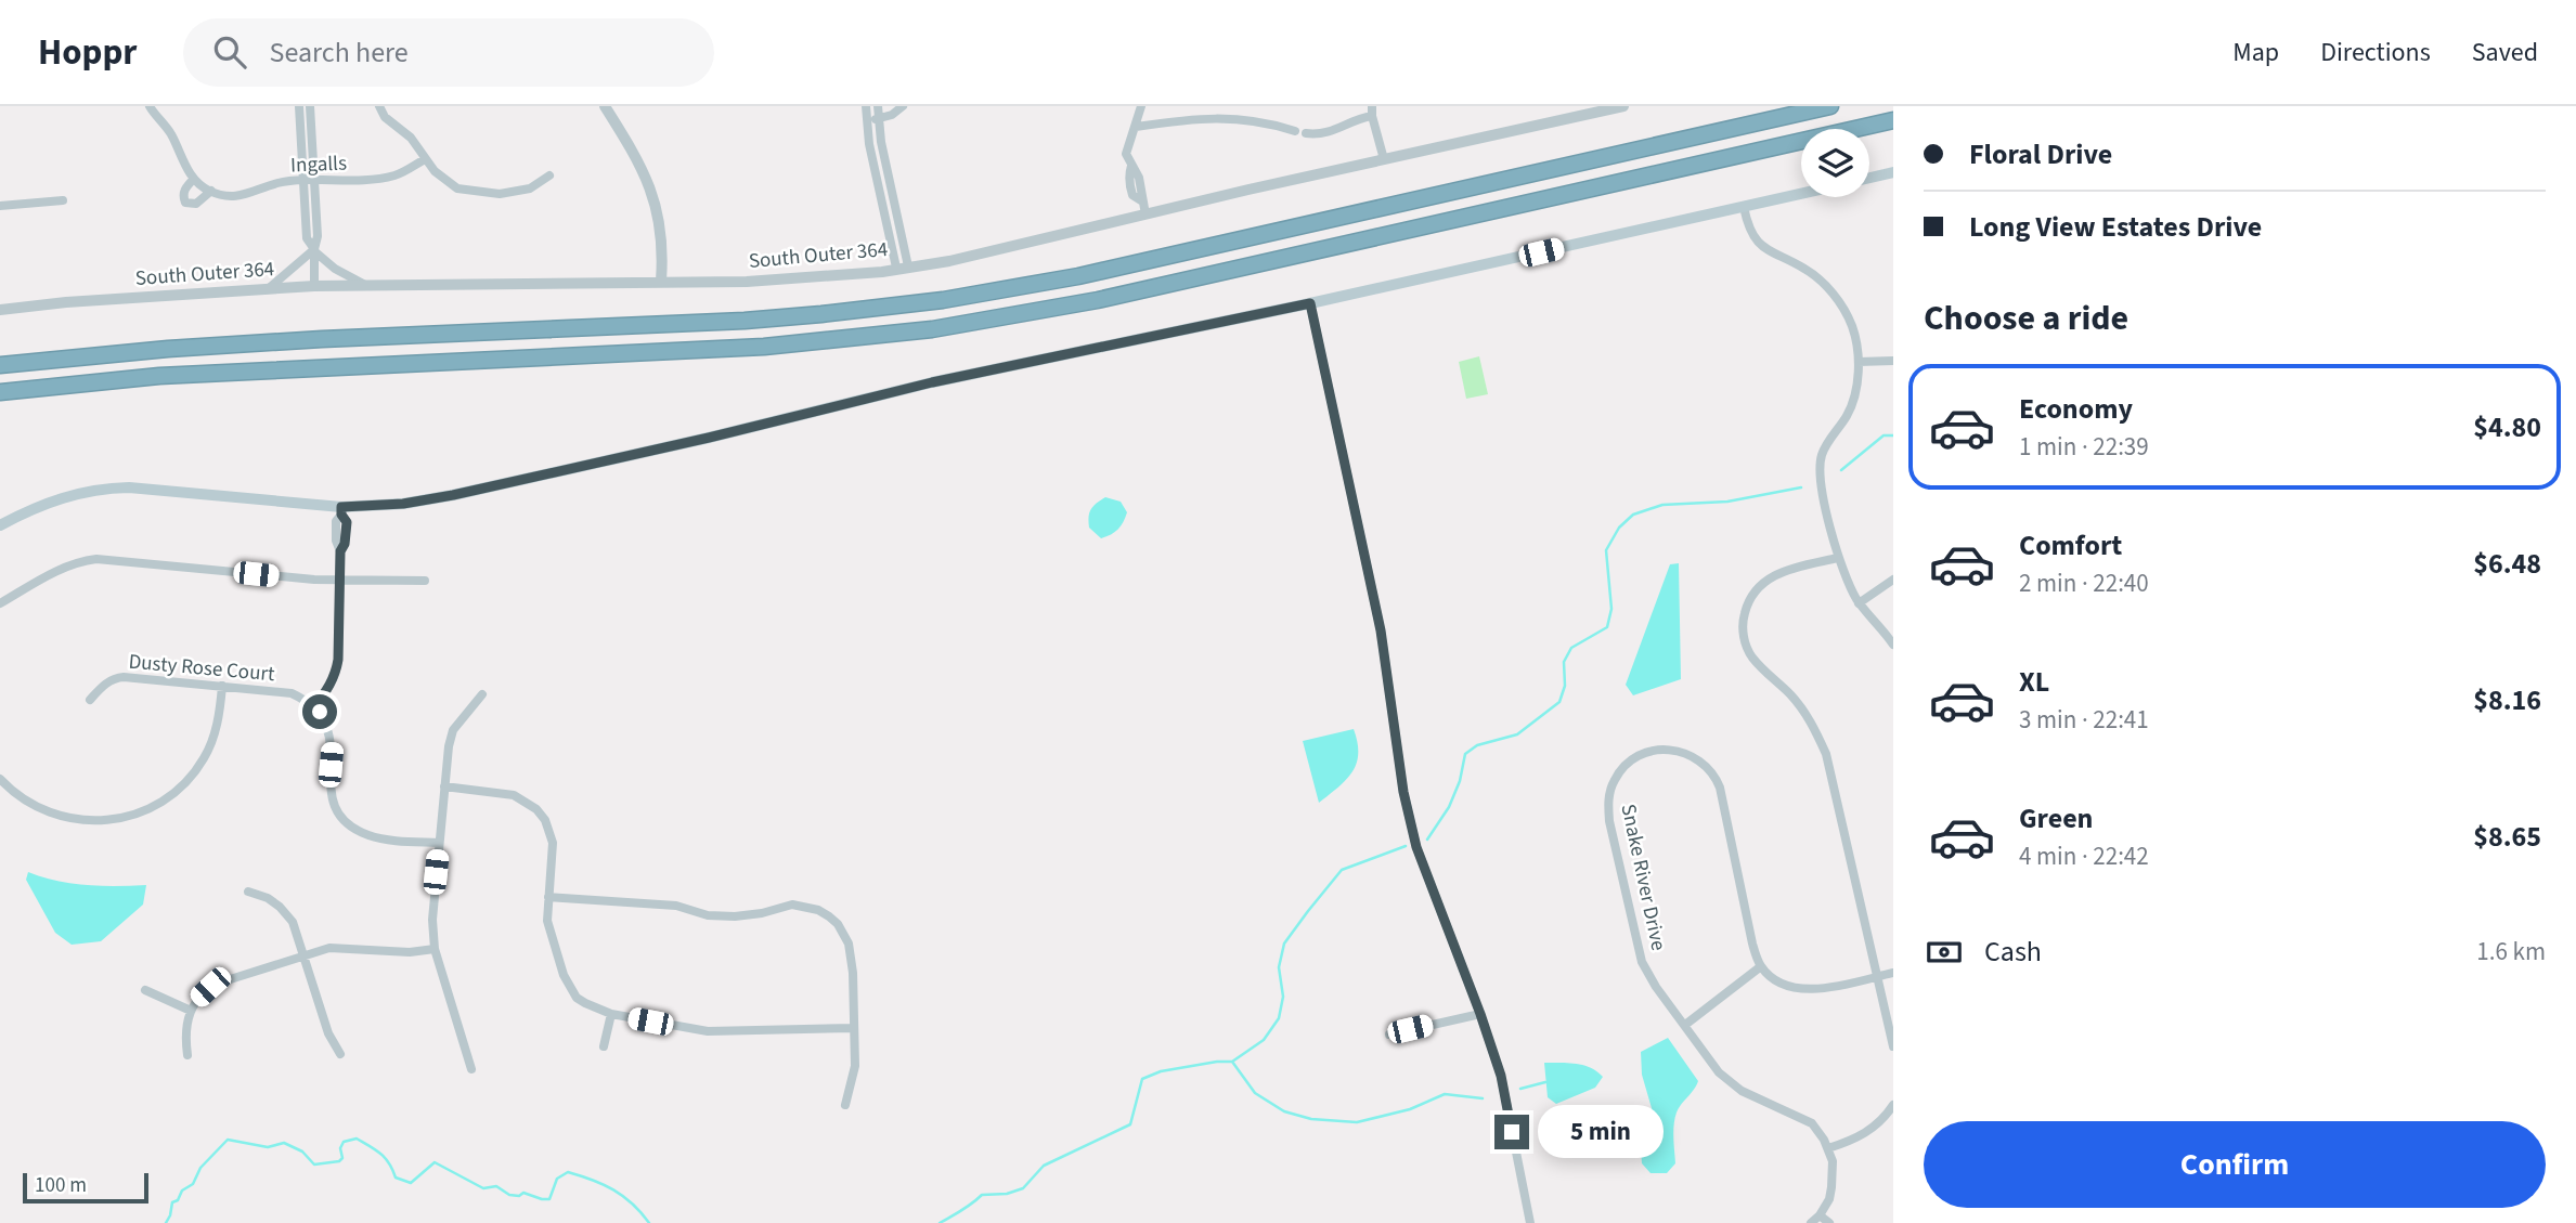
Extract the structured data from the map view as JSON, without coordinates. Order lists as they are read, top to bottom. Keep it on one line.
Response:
{"streets":{"street":["Ingalls","South Outer 364","Dusty Rose Court","Snake River Drive"]},"scale_bar":"100 m","page":{"header":"Hoppr","search":"Search here","nav":["Map","Directions","Saved"],"banner":["Floral Drive","Long View Estates Drive"],"heading":"Choose a ride","list":[{"name":"Economy","note":"1 min · 22:39","value":"$4.80"},{"name":"Comfort","note":"2 min · 22:40","value":"$6.48"},{"name":"XL","note":"3 min · 22:41","value":"$8.16"},{"name":"Green","note":"4 min · 22:42","value":"$8.65"}],"pay":["Cash","1.6 km"],"bubble":"5 min","buttons":"Confirm","scale":"100 m"}}
